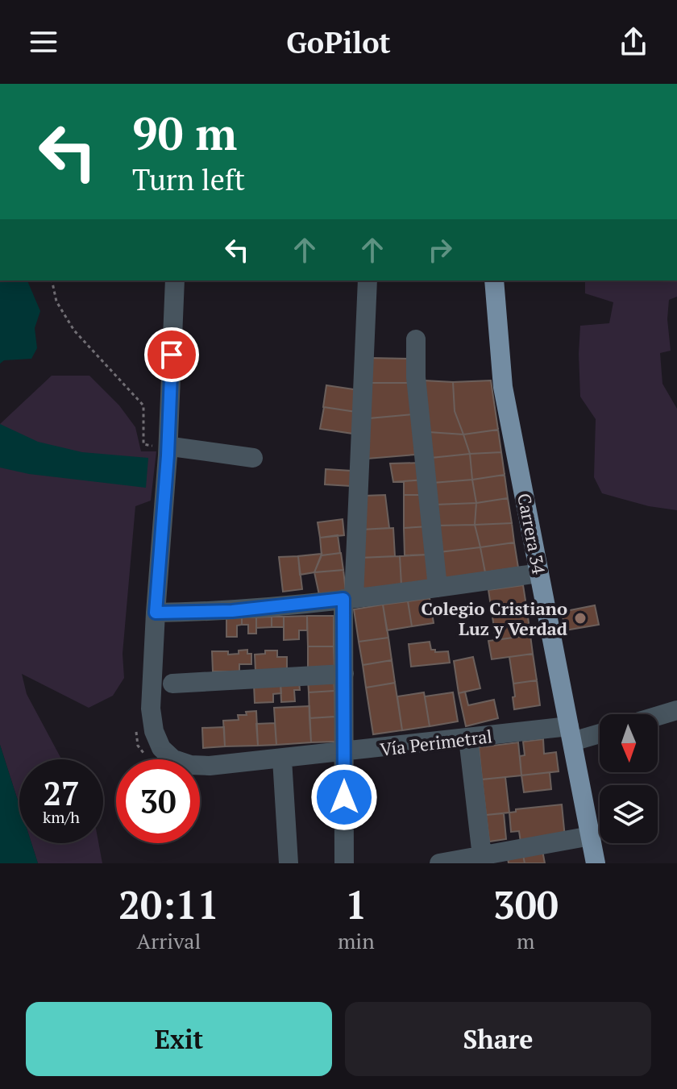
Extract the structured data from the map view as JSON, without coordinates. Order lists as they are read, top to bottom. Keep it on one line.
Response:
{"streets":{"main road":["Carrera 34"],"street":["Vía Perimetral"]},"crossings":[["Carrera 34","Vía Perimetral"]],"places":["Colegio Cristiano Luz y Verdad"],"north":"bottom","page":{"header":"GoPilot","turn":["90 m","Turn left"],"speed":"27 km/h","limit":"30","eta":["20:11","Arrival","1","min","300","m"],"buttons":["Exit","Share"]}}
